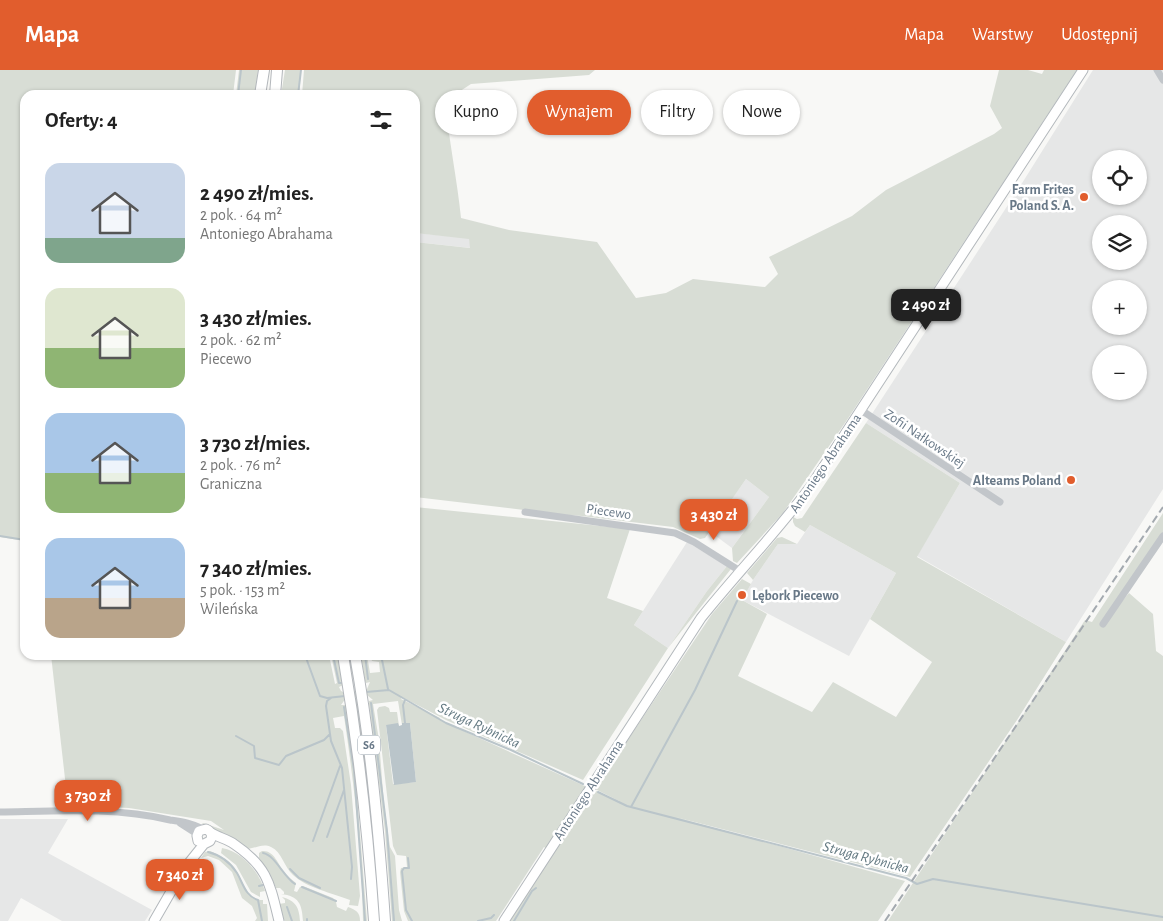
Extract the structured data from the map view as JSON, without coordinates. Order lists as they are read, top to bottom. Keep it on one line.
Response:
{"streets":{"highway":["S6"],"main road":["Antoniego Abrahama"],"street":["Zofii Nałkowskiej","Piecewo"]},"crossings":[["Zofii Nałkowskiej","Antoniego Abrahama"],["Antoniego Abrahama","Piecewo"]],"water":["Struga Rybnicka"],"places":["Farm Frites Poland S. A.","Alteams Poland","Lębork Piecewo"],"page":{"header":"Mapa","nav":["Mapa","Warstwy","Udostępnij"],"chip":["Kupno","Wynajem","Filtry","Nowe"],"heading":"Oferty: 4","map_buttons":["+","−"],"list":[{"name":"2 490 zł/mies.","note":"2 pok. · 64 m² · Antoniego Abrahama"},{"name":"3 430 zł/mies.","note":"2 pok. · 62 m² · Piecewo"},{"name":"3 730 zł/mies.","note":"2 pok. · 76 m² · Graniczna"},{"name":"7 340 zł/mies.","note":"5 pok. · 153 m² · Wileńska"}],"price":["2 490 zł","3 430 zł","3 730 zł","7 340 zł"]}}
